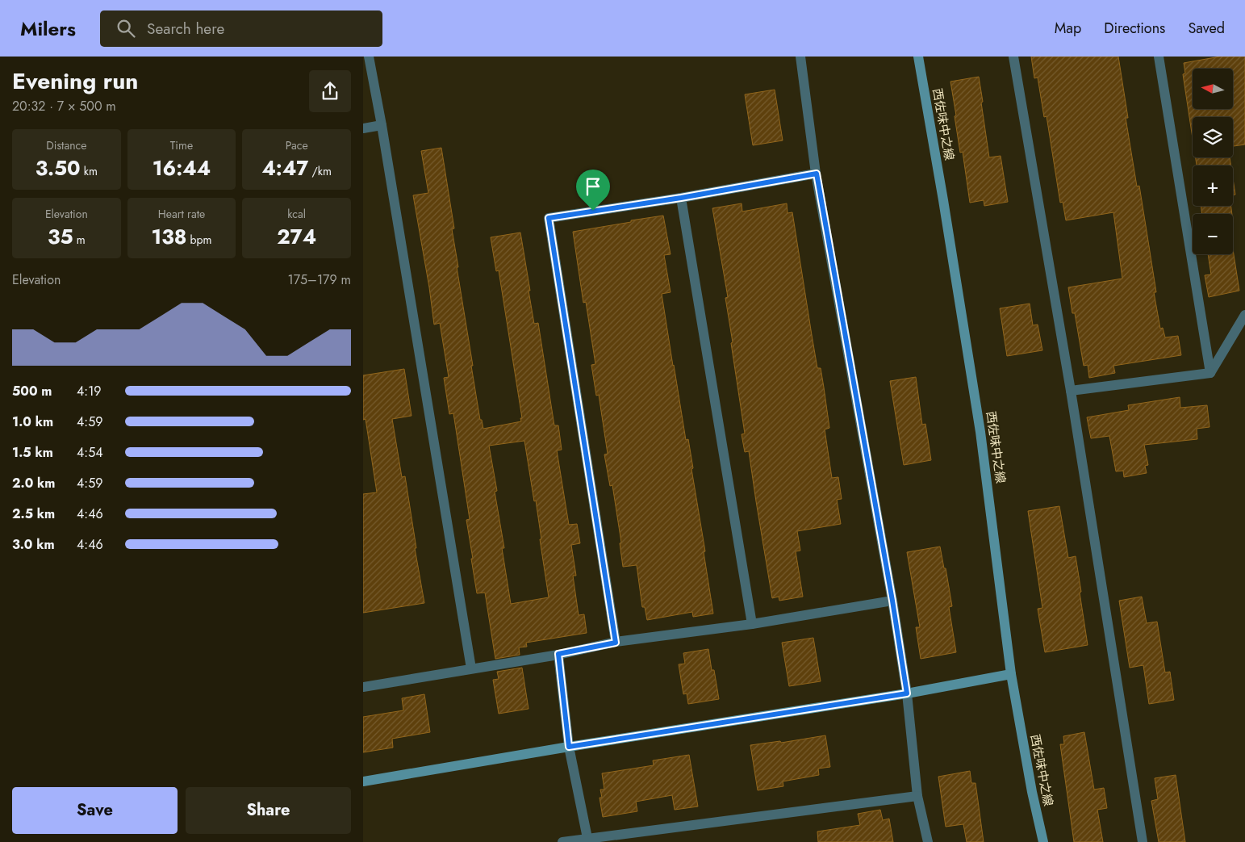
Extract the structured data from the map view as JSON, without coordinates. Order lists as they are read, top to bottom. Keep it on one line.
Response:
{"streets":{"main road":["西佐味中之線"]},"north":"left","page":{"header":"Milers","search":"Search here","nav":["Map","Directions","Saved"],"heading":["Evening run","20:32 · 7 × 500 m"],"map_buttons":["+","−"],"stats":[["Distance","3.50 km"],["Time","16:44"],["Pace","4:47 /km"],["Elevation","35 m"],["Heart rate","138 bpm"],["kcal","274"]],"chart":["Elevation","175–179 m"],"list":[{"name":"500 m","note":"4:19"},{"name":"1.0 km","note":"4:59"},{"name":"1.5 km","note":"4:54"},{"name":"2.0 km","note":"4:59"},{"name":"2.5 km","note":"4:46"},{"name":"3.0 km","note":"4:46"}],"buttons":["Save","Share"]}}
